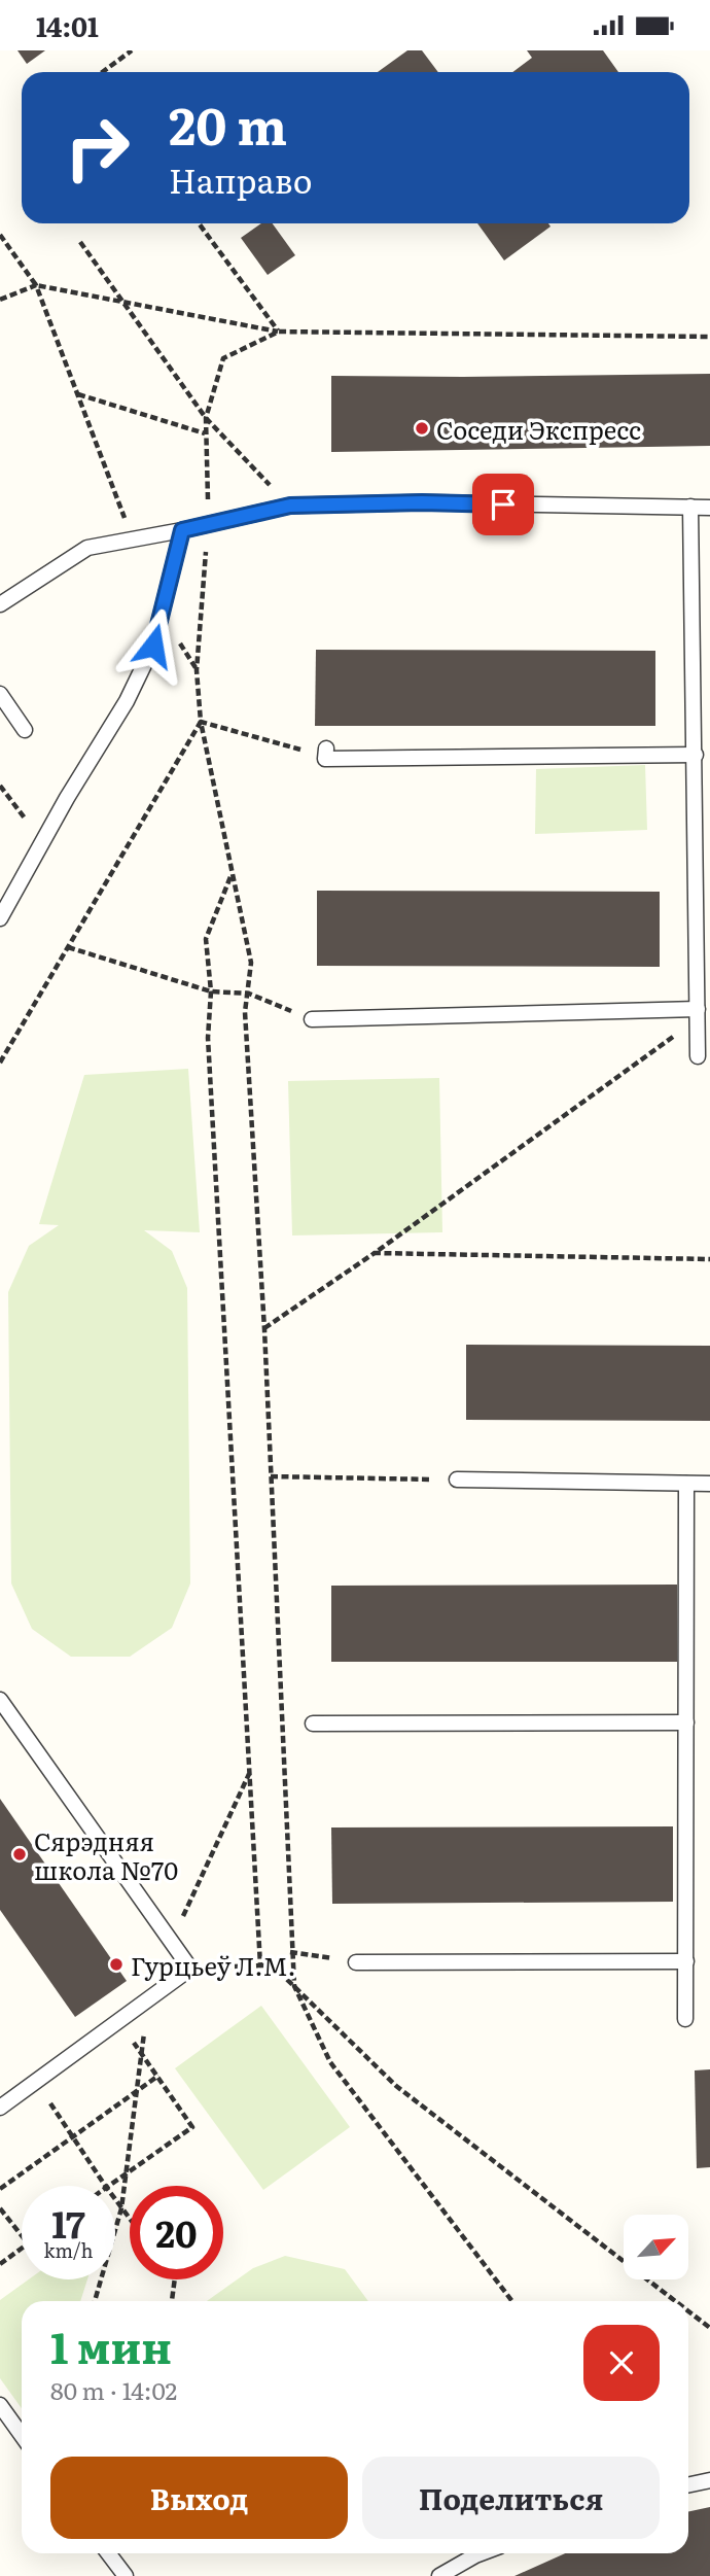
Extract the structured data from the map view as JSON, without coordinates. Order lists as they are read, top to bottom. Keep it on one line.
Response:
{"places":["Соседи Экспресс","Сярэдняя школа №70","Гурцьеў Л.М."],"north":"top right","page":{"status":"14:01","turn":["20 m","Направо"],"speed":"17 km/h","limit":"20","heading":["1 мин","80 m · 14:02"],"buttons":["Выход","Поделиться"]}}
